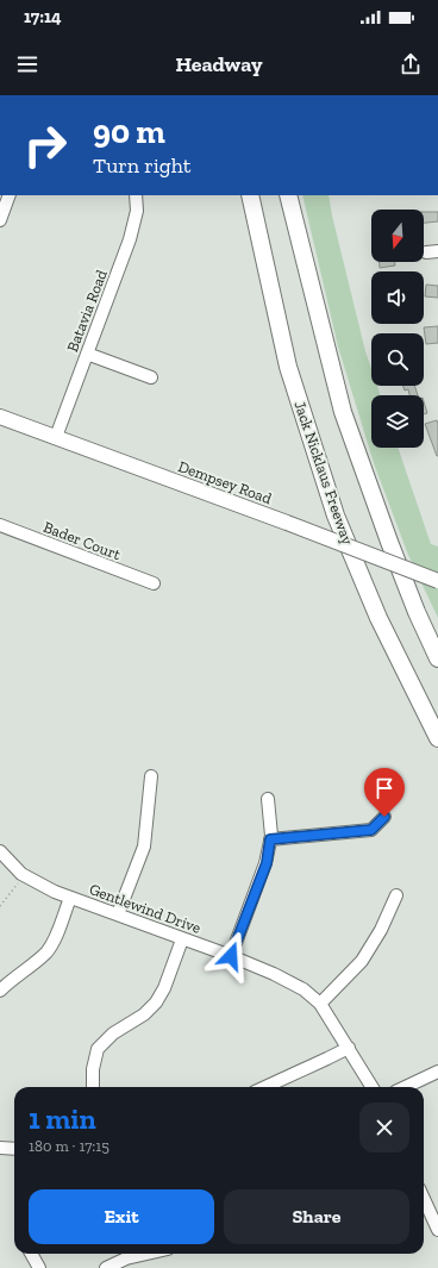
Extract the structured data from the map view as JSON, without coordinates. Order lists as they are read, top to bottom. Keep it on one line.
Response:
{"streets":{"highway":["Jack Nicklaus Freeway"],"main road":["Dempsey Road"],"street":["Batavia Road","Bader Court","Gentlewind Drive"]},"crossings":[["Batavia Road","Dempsey Road"]],"north":"bottom","page":{"status":"17:14","header":"Headway","turn":["90 m","Turn right"],"heading":["1 min","180 m · 17:15"],"buttons":["Exit","Share"]}}
